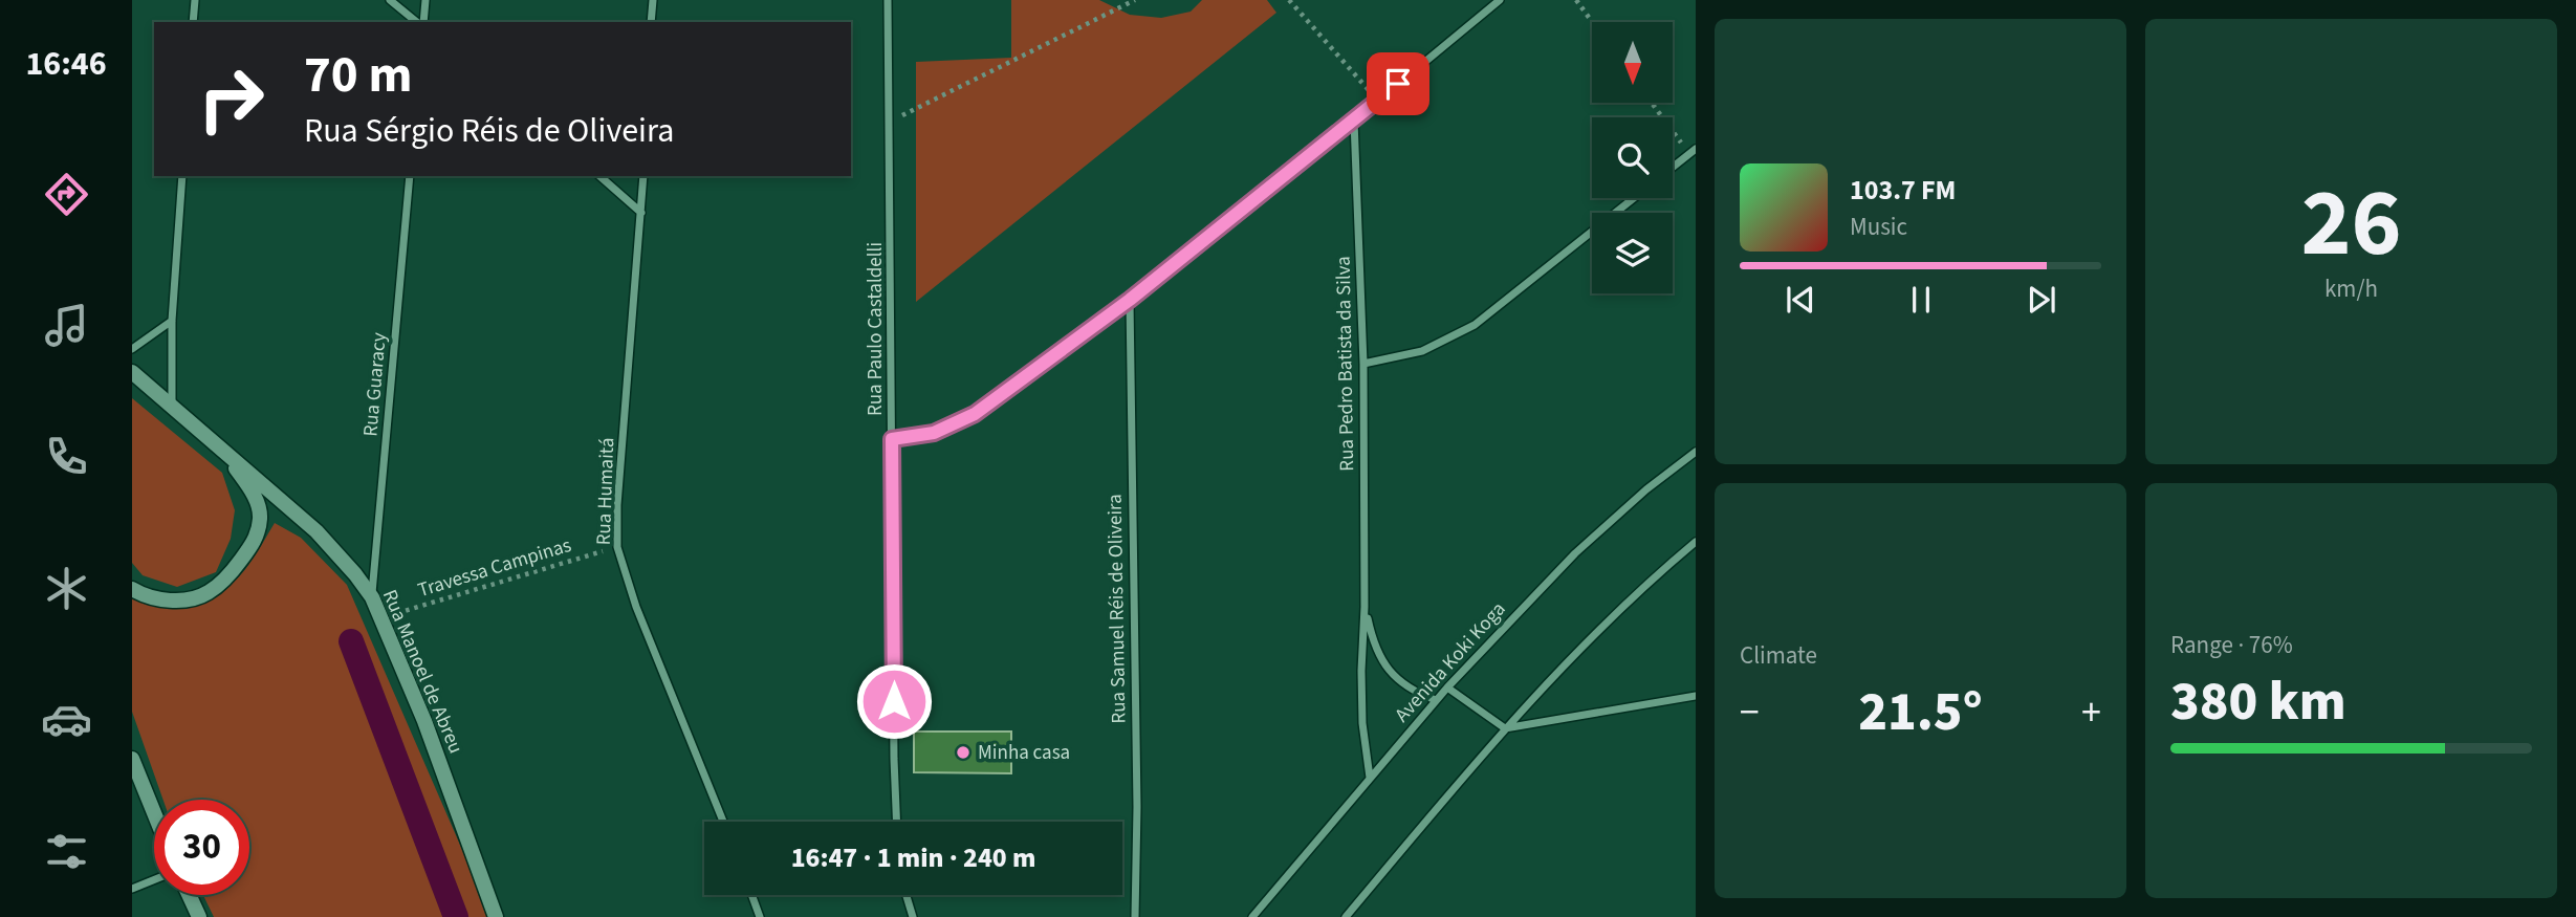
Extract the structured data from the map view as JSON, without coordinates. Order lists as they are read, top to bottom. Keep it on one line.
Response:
{"streets":{"main road":["Rua Manoel de Abreu"],"street":["Rua Paulo Castaldelli","Rua Pedro Batista da Silva","Rua Guaracy","Rua Humaitá","Rua Samuel Réis de Oliveira","Avenida Koki Koga"],"path":["Travessa Campinas"]},"crossings":[["Rua Pedro Batista da Silva","Avenida Koki Koga"],["Rua Guaracy","Rua Manoel de Abreu"],["Rua Humaitá","Travessa Campinas"],["Travessa Campinas","Rua Manoel de Abreu"]],"places":["Minha casa"],"north":"bottom","page":{"tabs":"16:46","tile":[["26","km/h"],"Climate",["Range · 76%","380 km"]],"turn":["70 m","Rua Sérgio Réis de Oliveira"],"song":["103.7 FM","Music"],"heat":["−","21.5°","+"],"limit":"30","trip":"16:47 · 1 min · 240 m"}}
